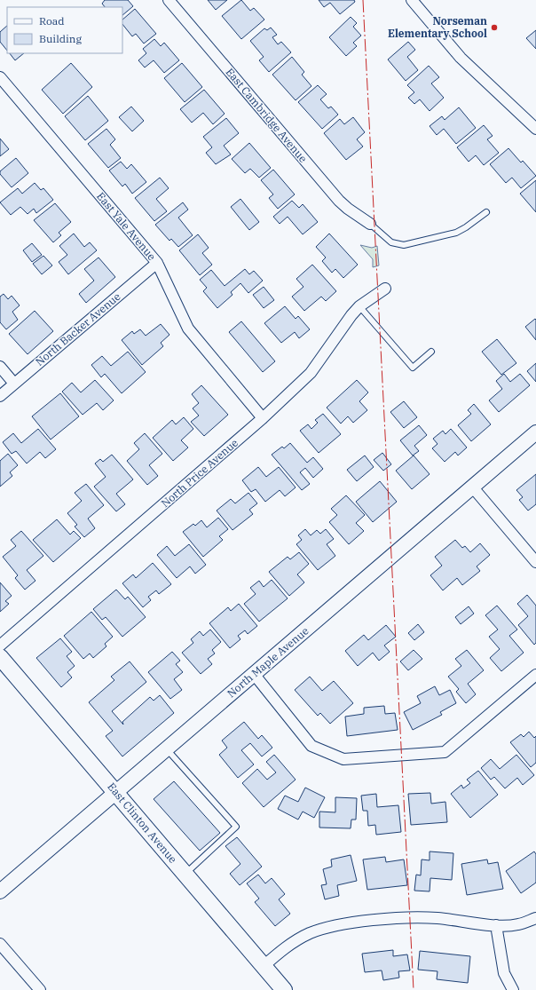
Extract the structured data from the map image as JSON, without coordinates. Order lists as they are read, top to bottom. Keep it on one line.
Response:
{"streets":{"main road":["East Clinton Avenue"],"street":["East Cambridge Avenue","East Yale Avenue","North Backer Avenue","North Price Avenue","North Maple Avenue"]},"crossings":[["East Yale Avenue","North Backer Avenue"],["East Yale Avenue","North Price Avenue"],["North Maple Avenue","East Clinton Avenue"]],"places":["Norseman Elementary School"],"legend":["Road","Building"]}
